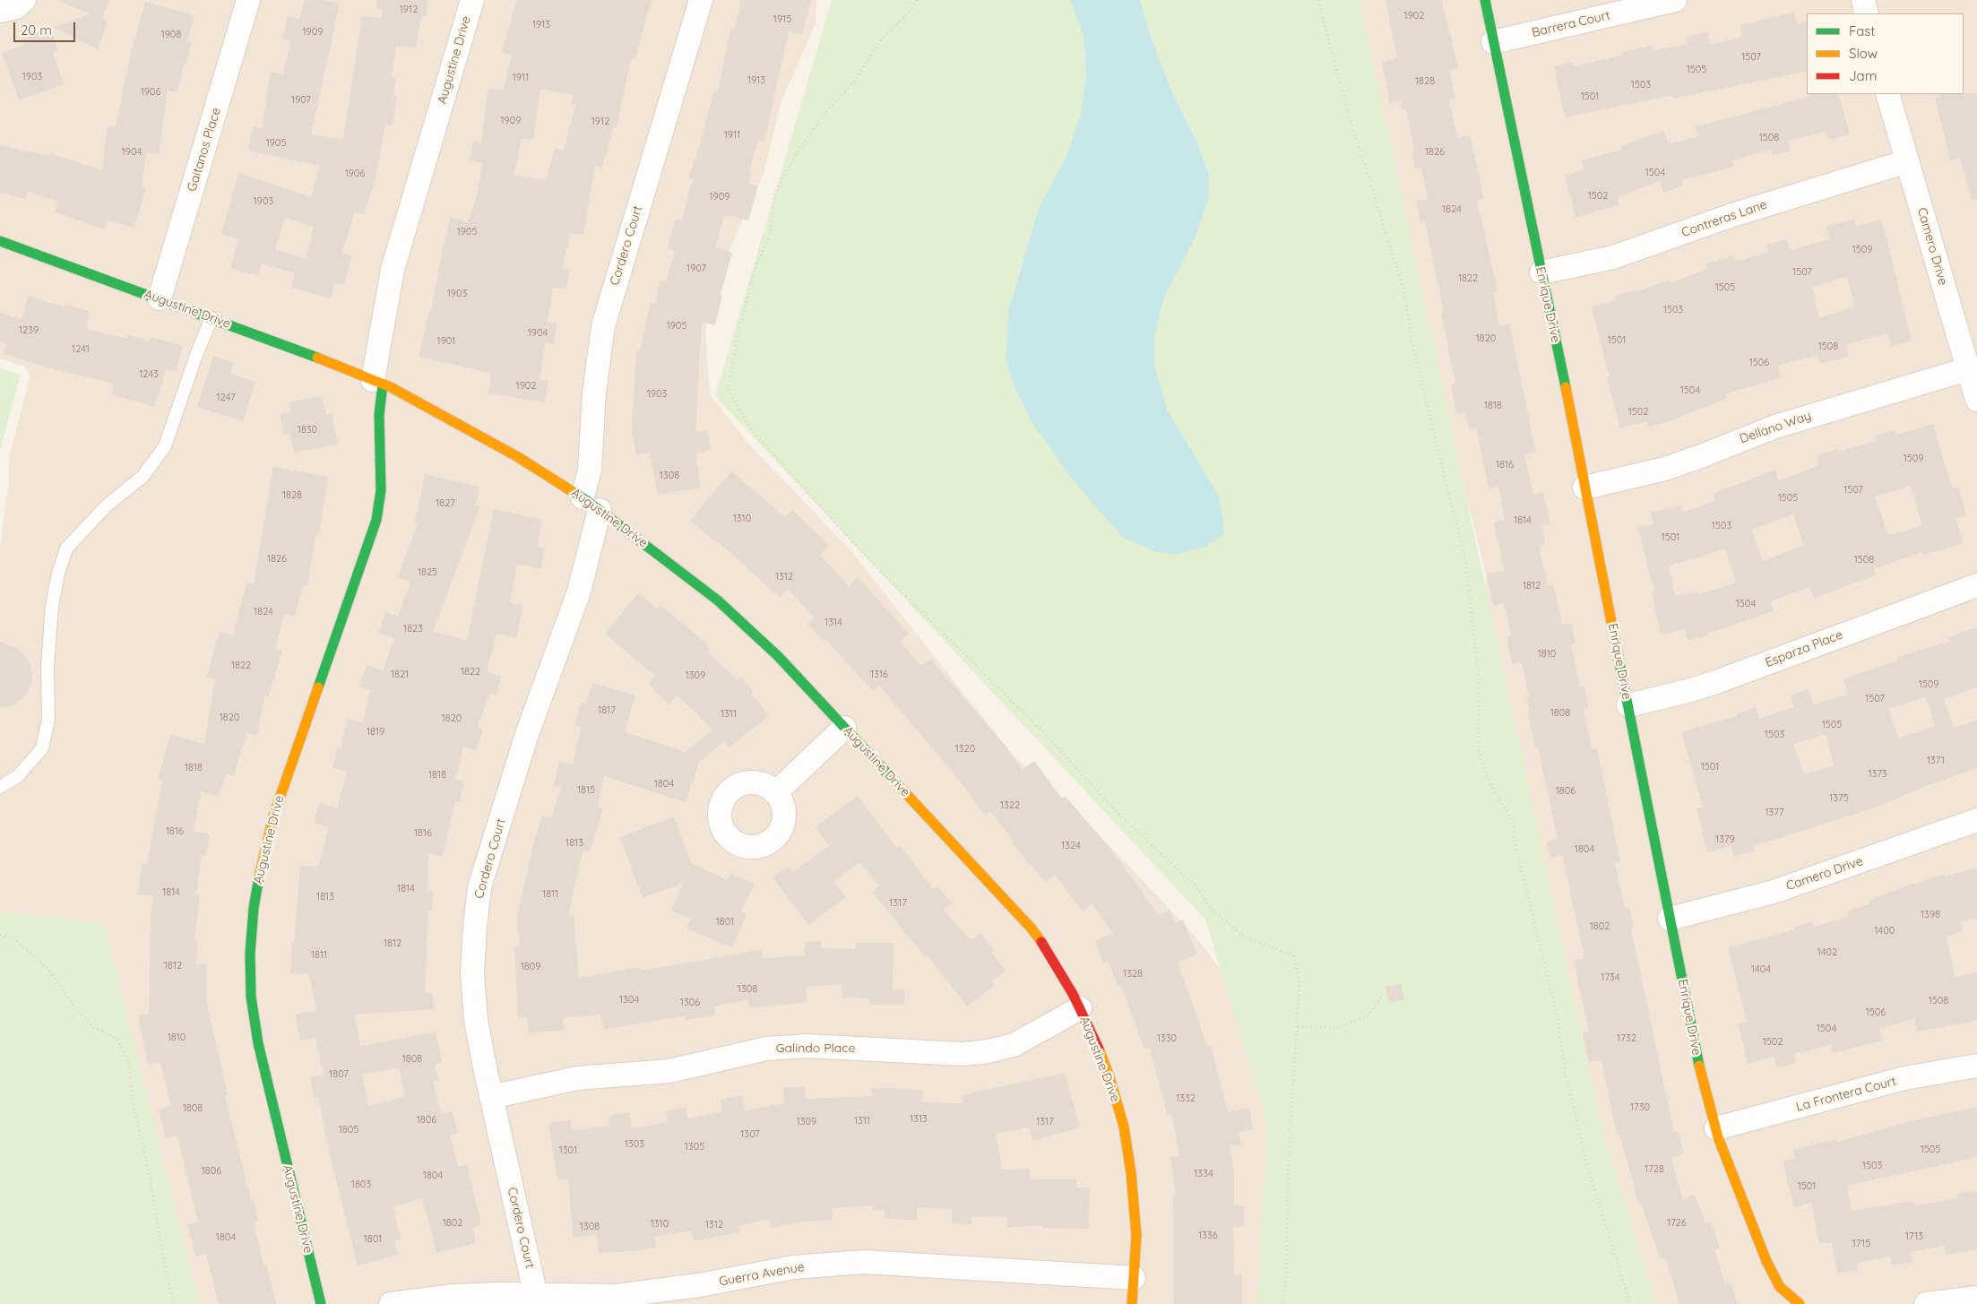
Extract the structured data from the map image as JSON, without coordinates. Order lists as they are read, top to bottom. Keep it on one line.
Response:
{"streets":{"street":["Barrera Court","Augustine Drive","Gaitanos Place","Contreras Lane","Cordero Court","Camero Drive","Enrique Drive","Dellano Way","Esparza Place","Galindo Place","La Frontera Court","Guerra Avenue"]},"crossings":[["Barrera Court","Enrique Drive"],["Augustine Drive","Gaitanos Place"],["Augustine Drive","Cordero Court"],["Augustine Drive","Galindo Place"],["Augustine Drive","Guerra Avenue"],["Contreras Lane","Camero Drive"],["Contreras Lane","Enrique Drive"],["Cordero Court","Galindo Place"],["Cordero Court","Guerra Avenue"],["Camero Drive","Enrique Drive"],["Camero Drive","Dellano Way"],["Enrique Drive","Dellano Way"],["Enrique Drive","Esparza Place"],["Enrique Drive","La Frontera Court"]],"house_numbers":["1912","1902","1915","1913","1909","1908","1507","1505","1903","1911","1913","1828","1503","1906","1501","1907","1909","1912","1911","1508","1905","1904","1826","1504","1906","1502","1909","1903","1824","1905","1509","1907","1507","1822","1505","1903","1503","1905","1239","1904","1820","1501","1901","1508","1241","1506","1243","1902","1504","1903","1247","1818","1502","1830","1509","1816","1308","1507","1828","1505","1827","1310","1814","1503","1501","1826","1508","1825","1312","1812","1504","1824","1314","1823","1810","1822","1822","1821","1316","1309","1509","1507","1817","1808","1311","1820","1820","1505","1819","1503","1320","1371","1501","1818","1373","1818","1804","1815","1806","1375","1322","1377","1816","1816","1379","1813","1324","1804","1814","1814","1811","1813","1317","1398","1801","1802","1400","1812","1402","1811","1812","1809","1404","1328","1734","1308","1304","1508","1306","1506","1504","1810","1330","1732","1502","1808","1807","1332","1730","1808","1313","1806","1311","1309","1317","1805","1307","1303","1305","1505","1301","1503","1728","1806","1334","1804","1803","1501","1802","1726","1310","1312","1308","1336","1713","1804","1801","1715"],"legend":["Fast","Slow","Jam"],"scale_bar":"20 m"}
